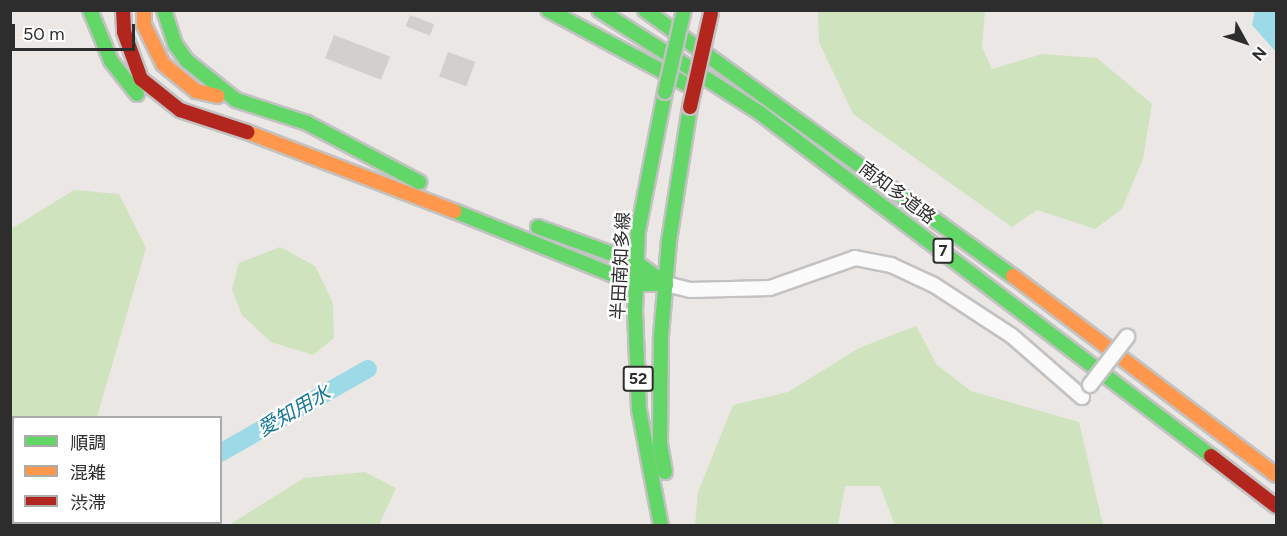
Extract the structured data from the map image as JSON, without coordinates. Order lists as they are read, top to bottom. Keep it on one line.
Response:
{"streets":{"main road":["南知多道路","7","半田南知多線","52"]},"water":["愛知用水"],"legend":["順調","混雑","渋滞"],"scale_bar":"50 m","north":"bottom right"}
